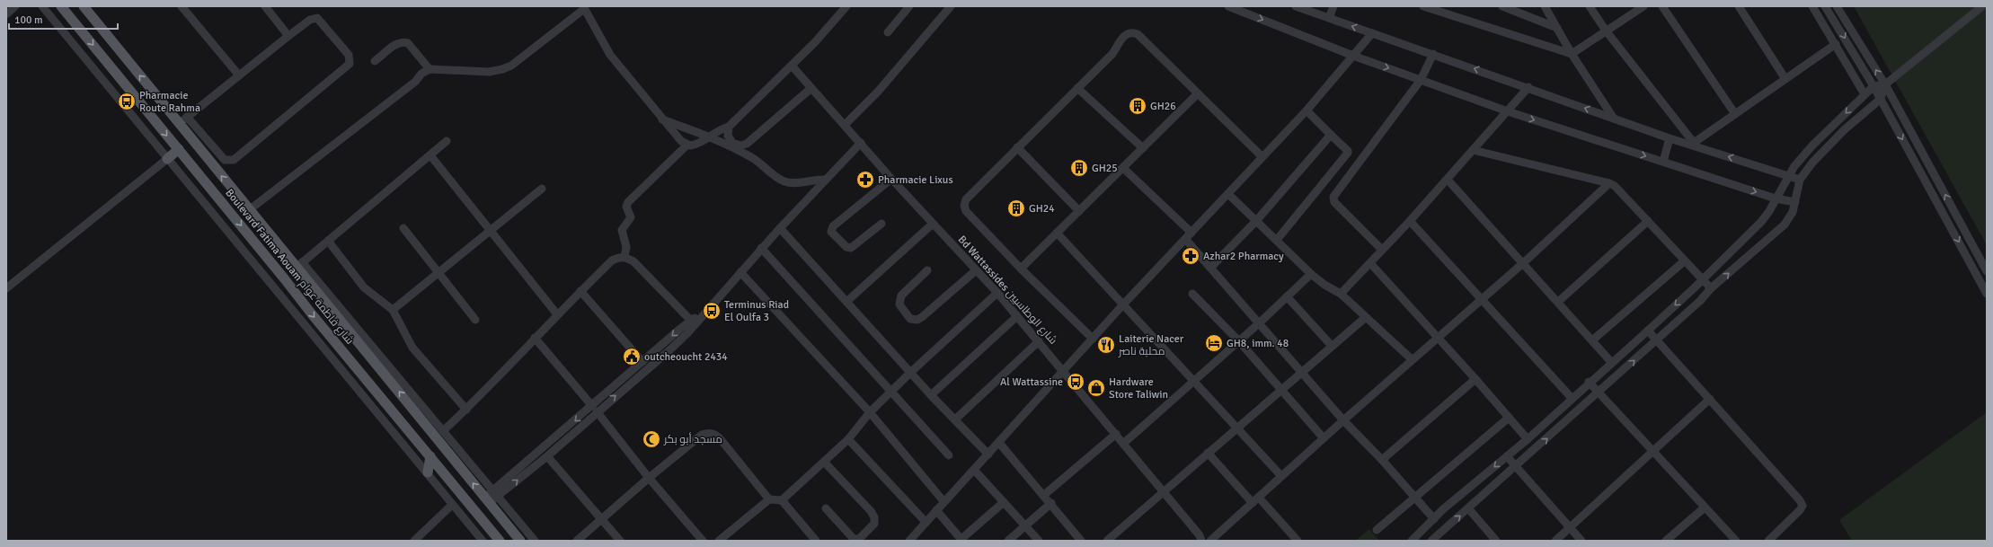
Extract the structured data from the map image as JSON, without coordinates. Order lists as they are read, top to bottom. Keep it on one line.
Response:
{"streets":{"main road":["Boulevard Fatima Aouam شارع فاطمة عوام"],"street":["Bd Wattassides شارع الوطاسيين"]},"places":{"bus stop":["Pharmacie Route Rahma","Terminus Riad El Oulfa 3","Al Wattassine"],"building":["GH26","GH25","GH24"],"pharmacy":["Pharmacie Lixus","Azhar2 Pharmacy"],"hotel":["GH8, imm. 48"],"restaurant":["Laiterie Nacer محلبة ناصر"],"public building":["outcheoucht 2434"],"shop":["Hardware Store Taliwin"],"mosque":["مسجد أبو بكر"]},"scale_bar":"100 m"}
